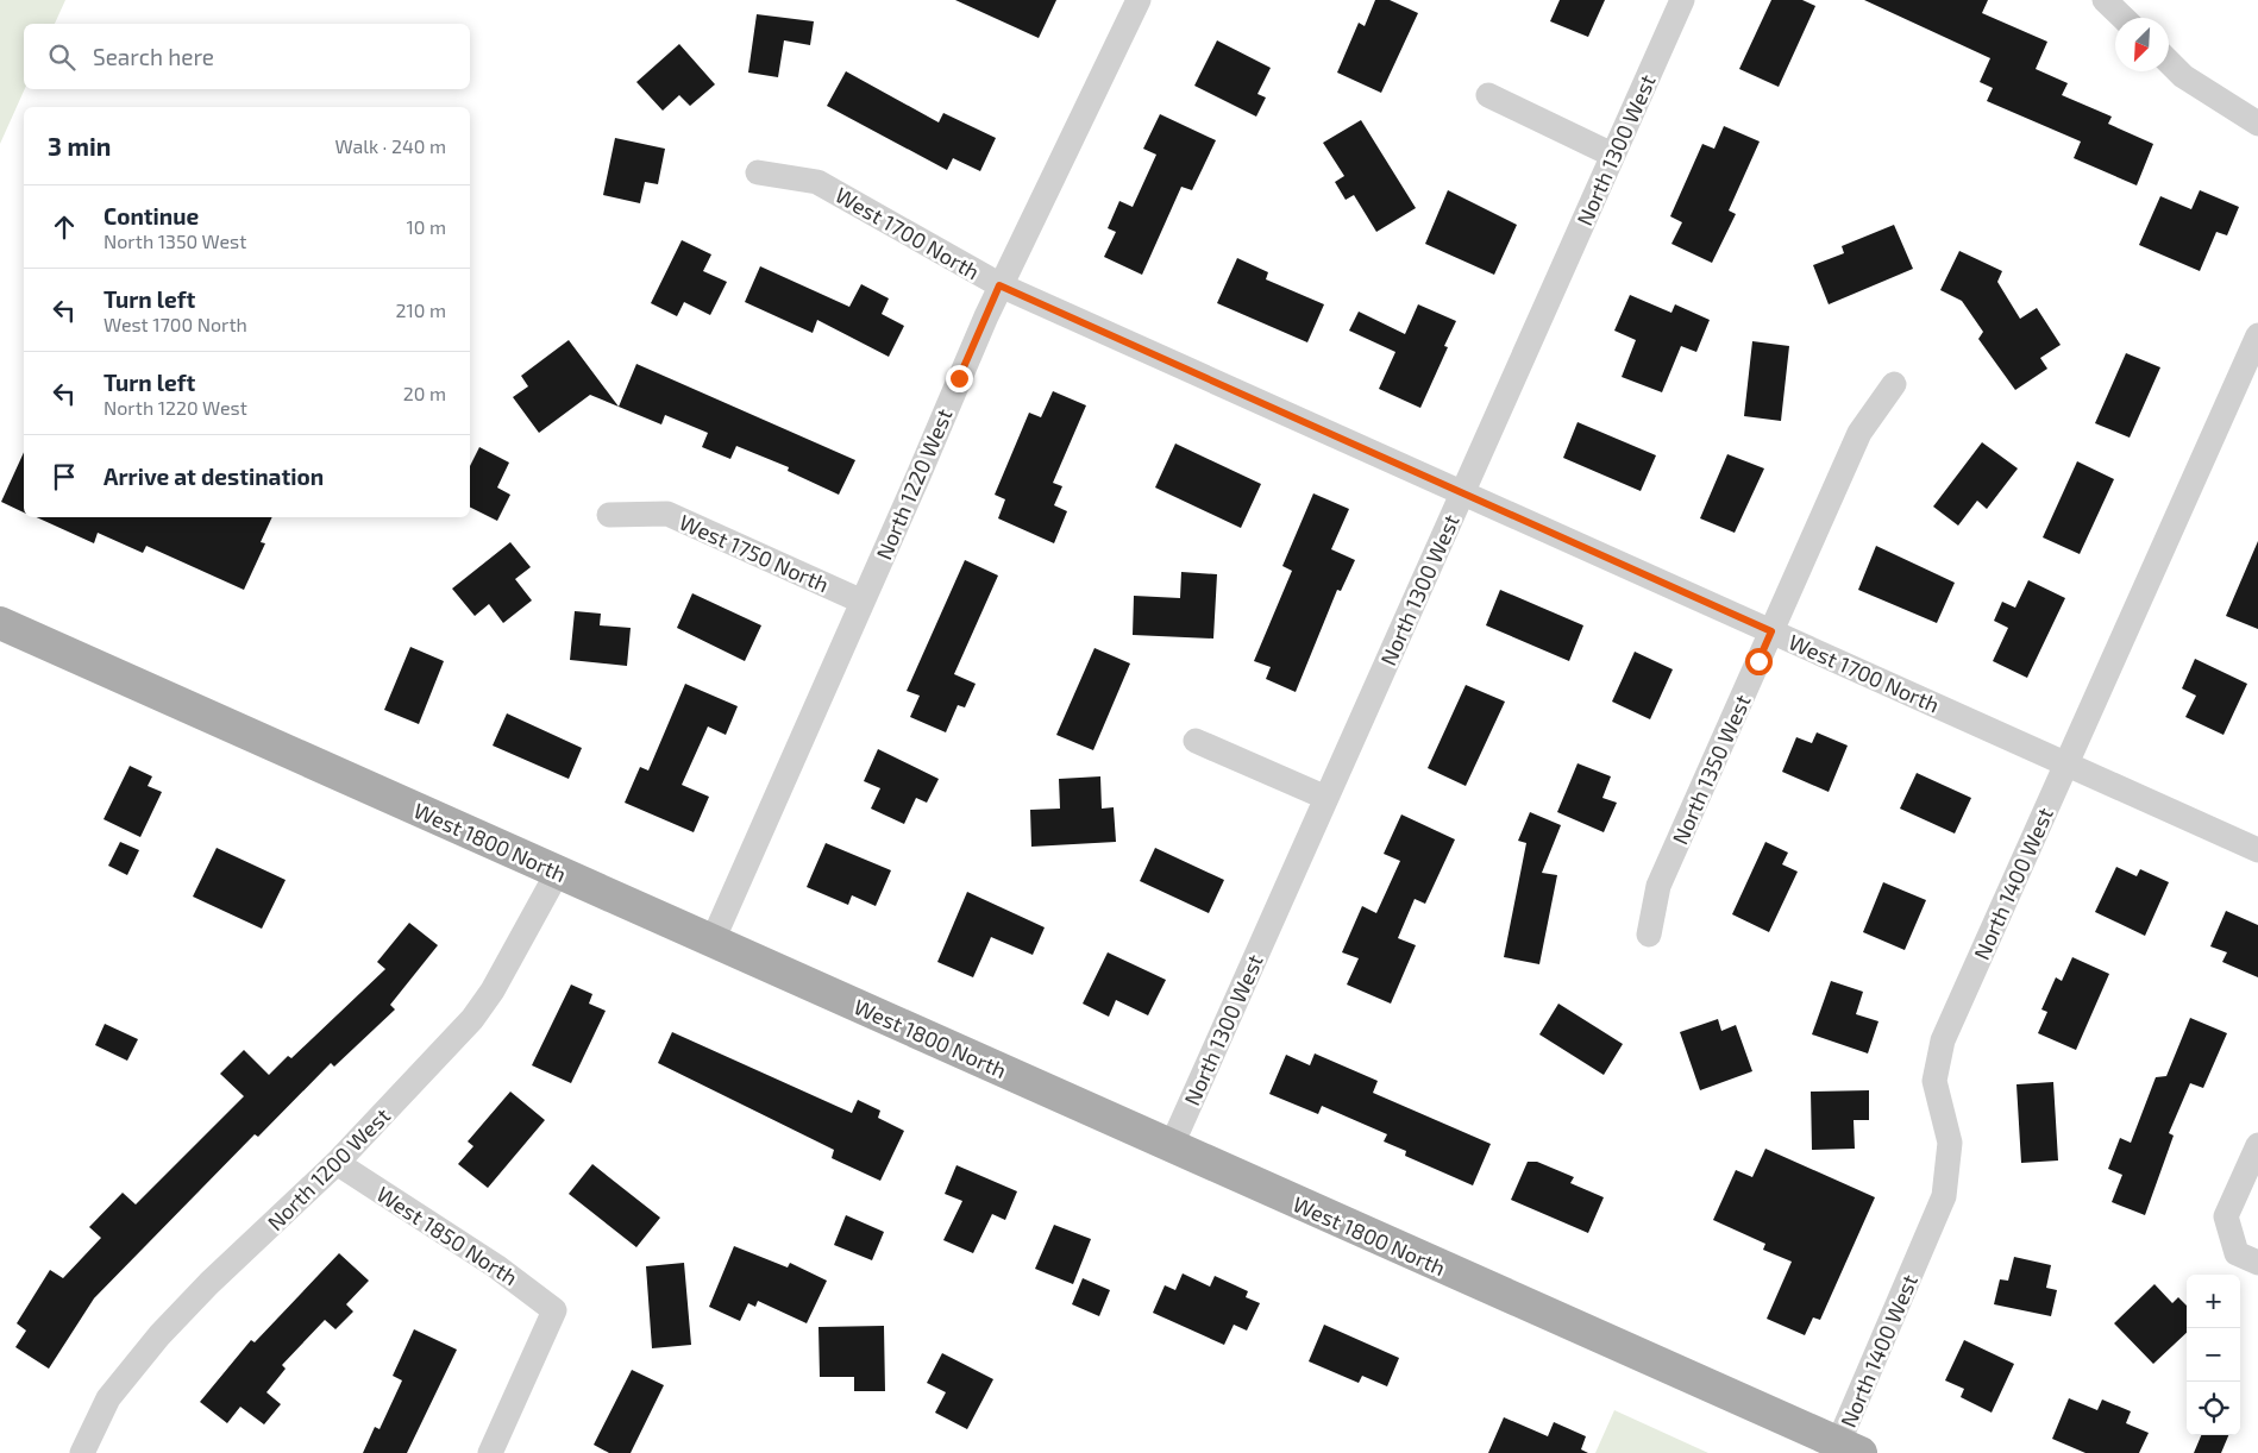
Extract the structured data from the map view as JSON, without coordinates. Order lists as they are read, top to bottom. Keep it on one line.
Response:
{"streets":{"main road":["West 1800 North"],"street":["North 1300 West","West 1700 North","North 1220 West","West 1750 North","North 1350 West","North 1400 West","North 1200 West","West 1850 North"]},"crossings":[["North 1300 West","West 1700 North"],["North 1300 West","West 1800 North"],["West 1700 North","North 1220 West"],["West 1700 North","North 1350 West"],["West 1700 North","North 1400 West"],["North 1220 West","West 1750 North"],["North 1220 West","West 1800 North"],["West 1800 North","North 1400 West"],["West 1800 North","North 1200 West"],["North 1200 West","West 1850 North"]],"north":"bottom left","page":{"search":"Search here","heading":["3 min","Walk · 240 m"],"list":[["Continue","North 1350 West","10 m"],["Turn left","West 1700 North","210 m"],["Turn left","North 1220 West","20 m"],"Arrive at destination"],"map_buttons":["+","−"]}}
